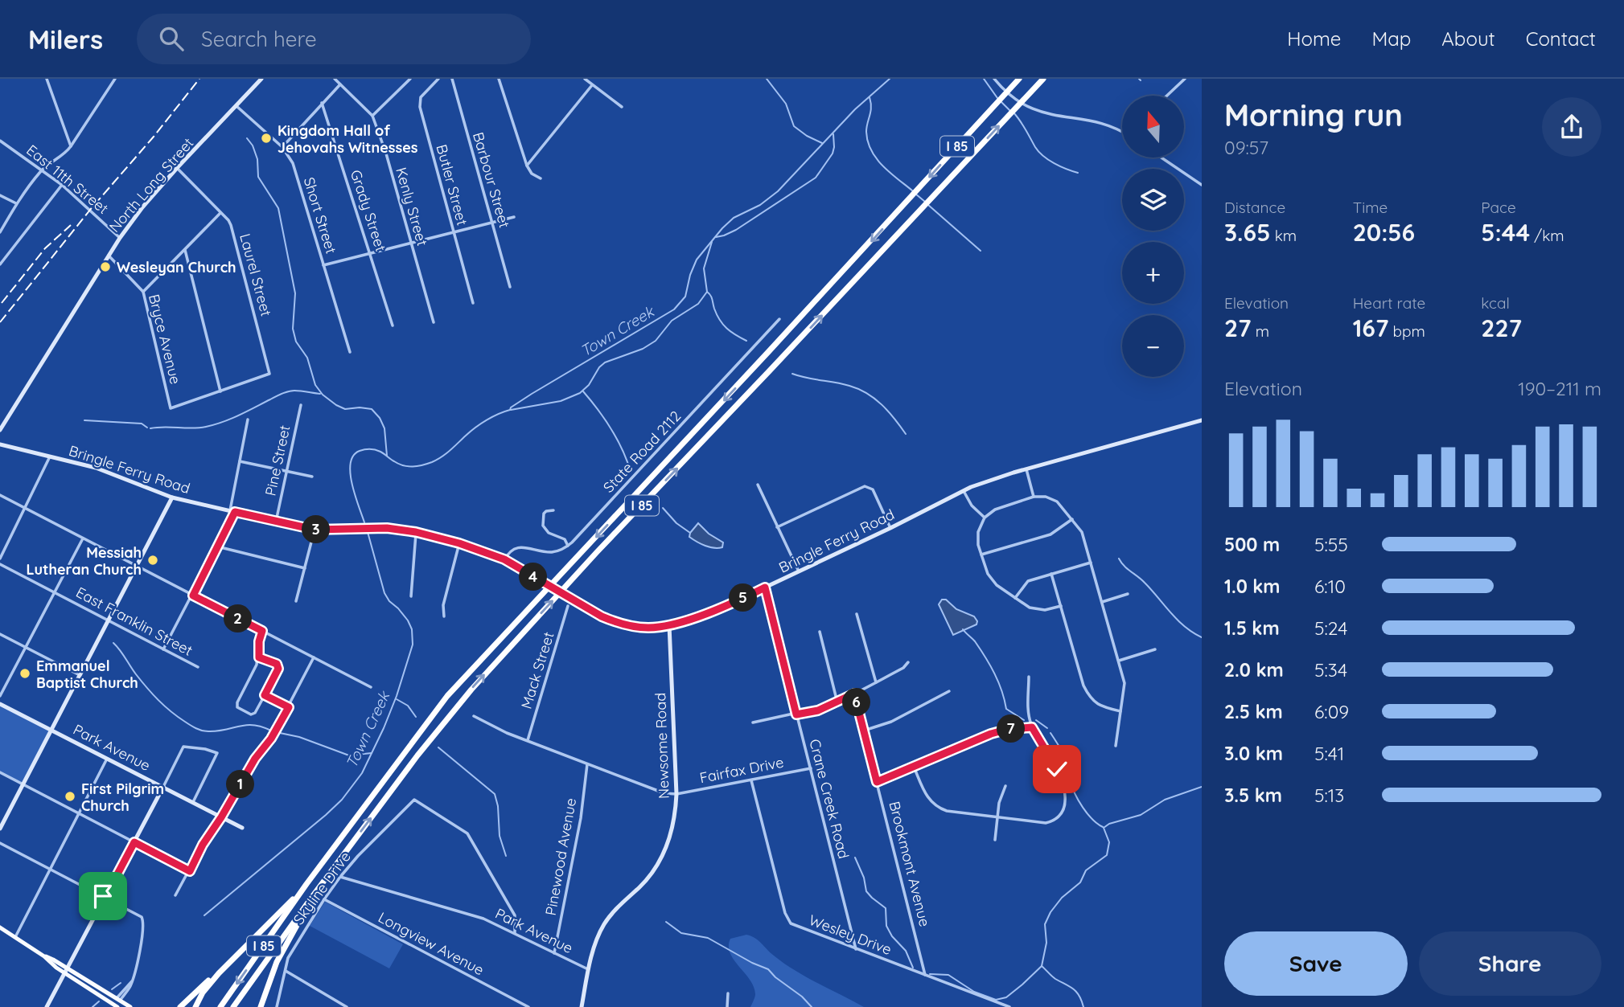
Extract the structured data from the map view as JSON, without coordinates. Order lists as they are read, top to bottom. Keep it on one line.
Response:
{"streets":{"highway":["I 85"],"street":["East 11th Street","Barbour Street","North Long Street","Butler Street","Kenly Street","Grady Street","Short Street","Laurel Street","Bryce Avenue","State Road 2112","Pine Street","Bringle Ferry Road","East Franklin Street","Mack Street","Newsome Road","Park Avenue","Fairfax Drive","Crane Creek Road","Pinewood Avenue","Brookmont Avenue","Skyline Drive","Wesley Drive","Longview Avenue"]},"crossings":[["East 11th Street","North Long Street"],["North Long Street","Short Street"],["North Long Street","Laurel Street"],["North Long Street","Bryce Avenue"],["Laurel Street","Bryce Avenue"],["Pine Street","Bringle Ferry Road"],["Bringle Ferry Road","Newsome Road"],["Bringle Ferry Road","Crane Creek Road"],["Newsome Road","Park Avenue"],["Newsome Road","Fairfax Drive"],["Park Avenue","Pinewood Avenue"],["Park Avenue","Skyline Drive"],["Fairfax Drive","Crane Creek Road"],["Fairfax Drive","Wesley Drive"],["Crane Creek Road","Wesley Drive"],["Brookmont Avenue","Wesley Drive"],["Skyline Drive","Longview Avenue"]],"water":["Town Creek"],"places":["Kingdom Hall of Jehovahs Witnesses","Wesleyan Church","Messiah Lutheran Church","Emmanuel Baptist Church","First Pilgrim Church"],"north":"top","page":{"header":"Milers","search":"Search here","nav":["Home","Map","About","Contact"],"heading":["Morning run","09:57"],"map_buttons":["+","−"],"stats":[["Distance","3.65 km"],["Time","20:56"],["Pace","5:44 /km"],["Elevation","27 m"],["Heart rate","167 bpm"],["kcal","227"]],"chart":["Elevation","190–211 m"],"pins":["3","4","5","2","6","7","1"],"list":[{"name":"500 m","note":"5:55"},{"name":"1.0 km","note":"6:10"},{"name":"1.5 km","note":"5:24"},{"name":"2.0 km","note":"5:34"},{"name":"2.5 km","note":"6:09"},{"name":"3.0 km","note":"5:41"},{"name":"3.5 km","note":"5:13"}],"buttons":["Save","Share"]}}
